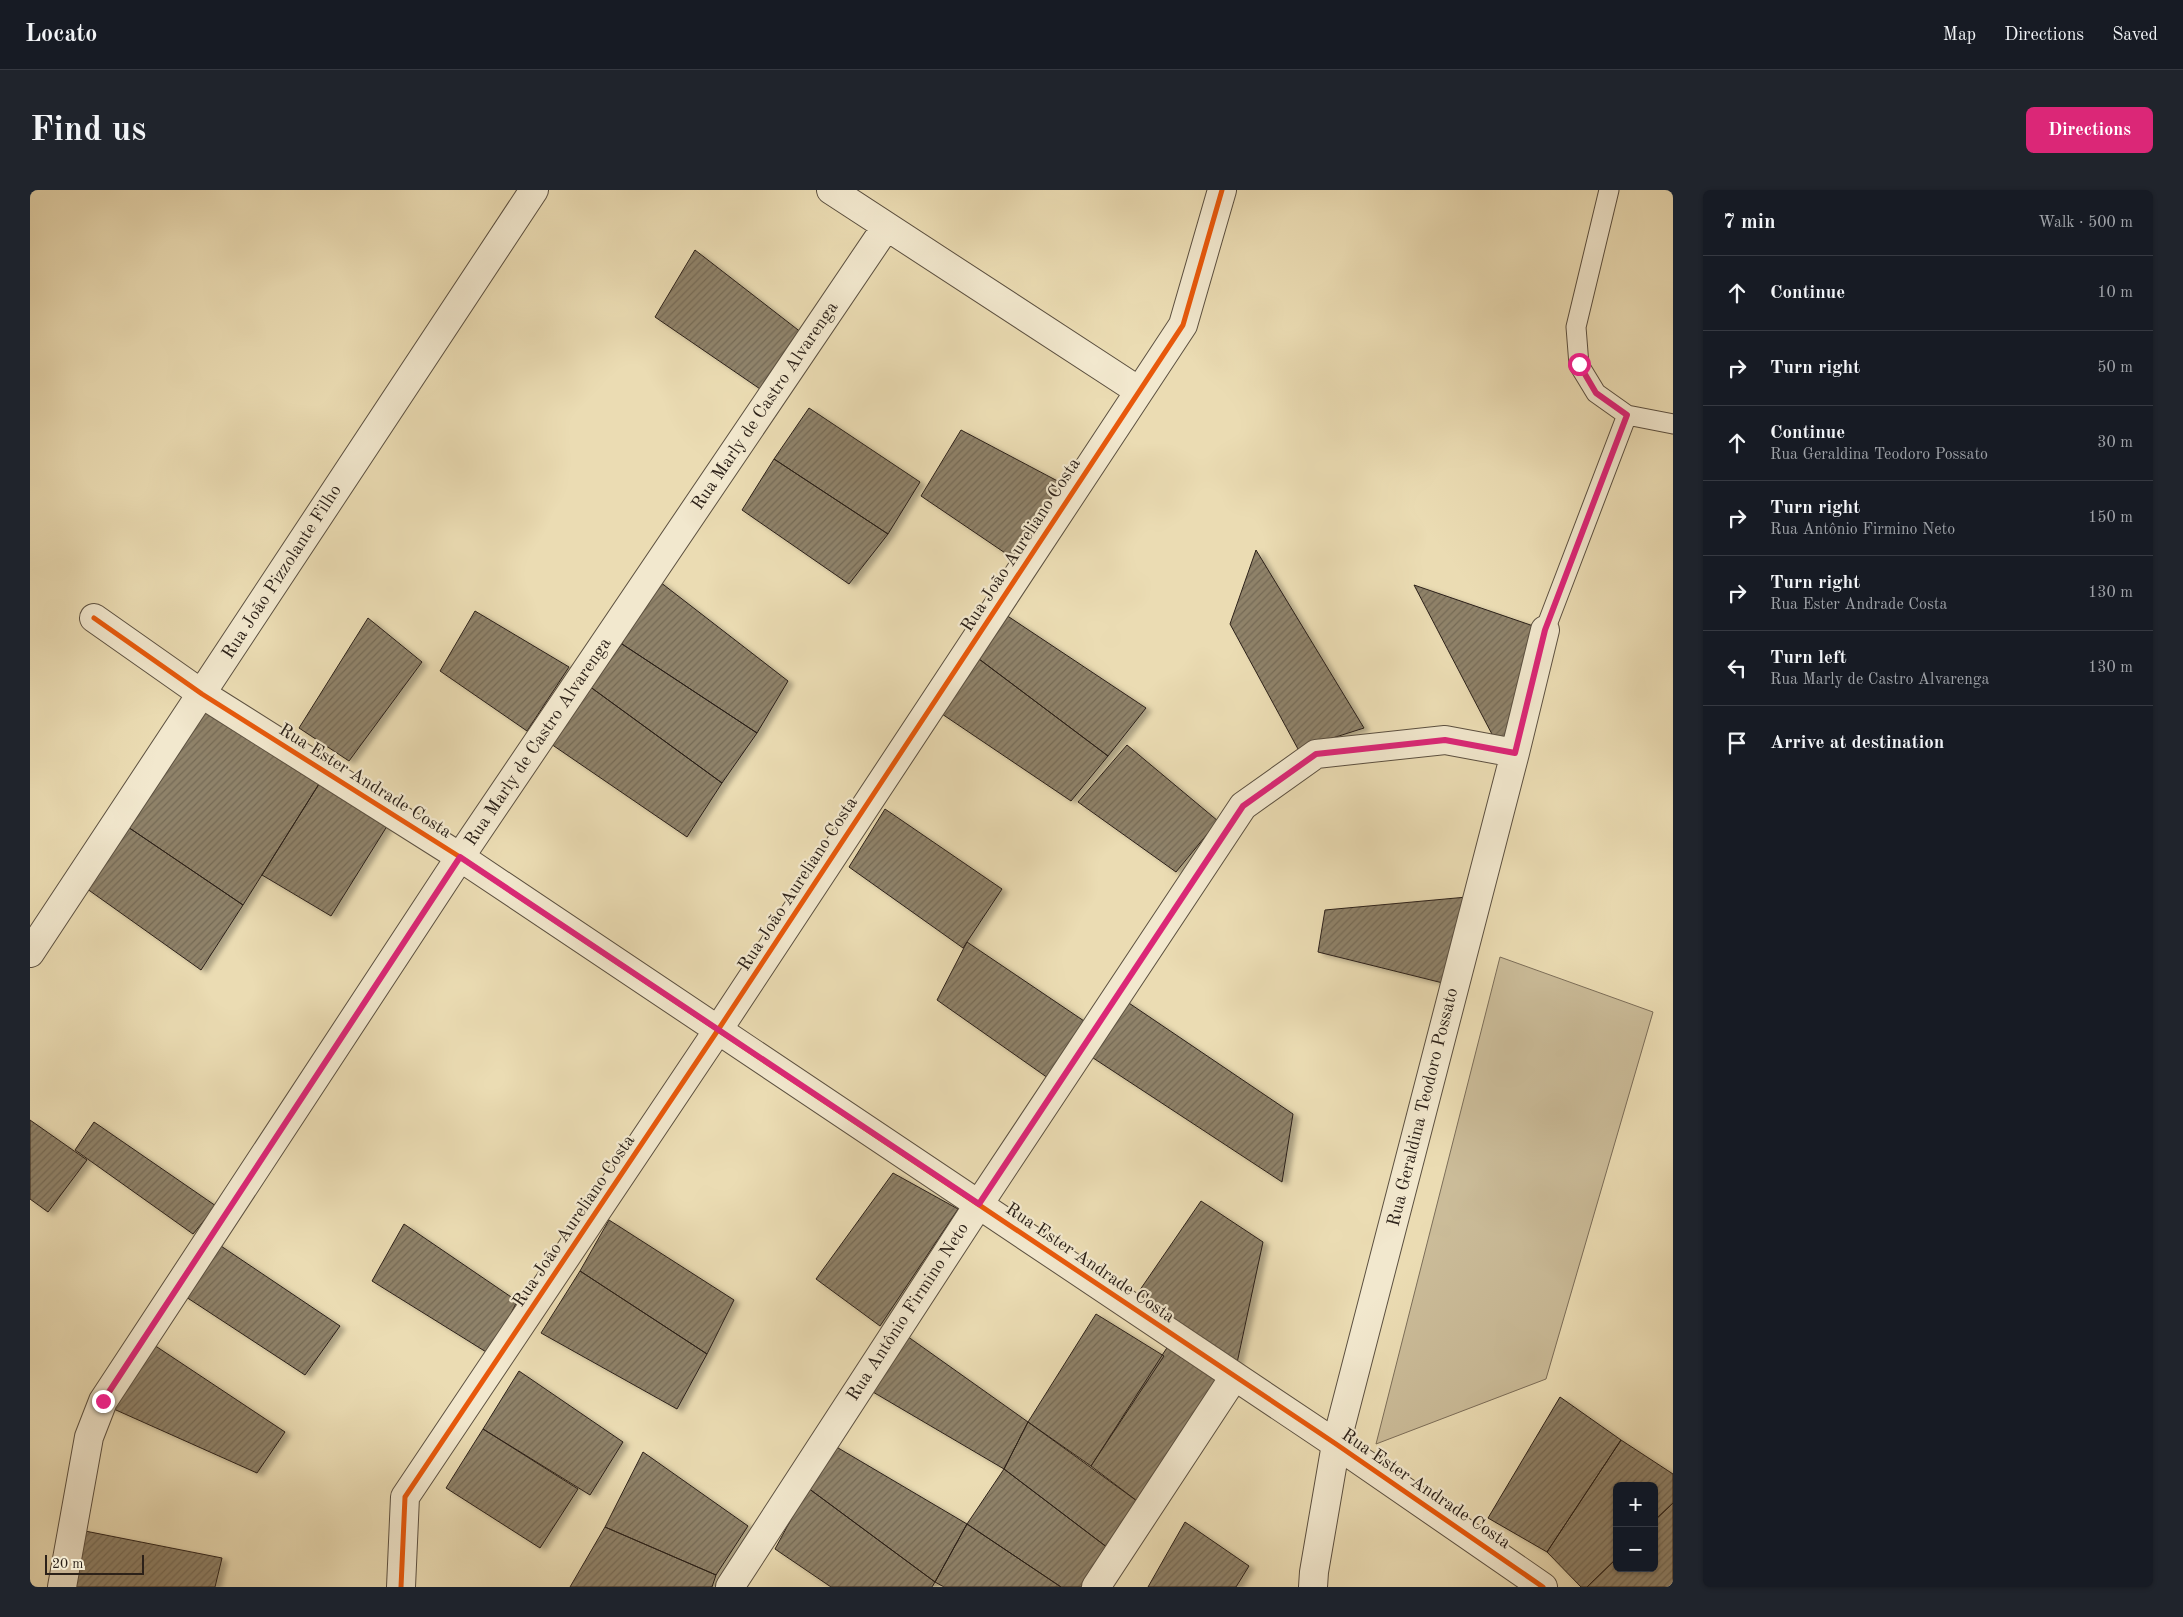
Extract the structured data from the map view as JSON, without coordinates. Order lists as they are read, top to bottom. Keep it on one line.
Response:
{"streets":{"street":["Rua Marly de Castro Alvarenga","Rua João Aureliano Costa","Rua João Pizzolante Filho","Rua Ester Andrade Costa","Rua Geraldina Teodoro Possato","Rua Antônio Firmino Neto"]},"crossings":[["Rua Marly de Castro Alvarenga","Rua Ester Andrade Costa"],["Rua João Aureliano Costa","Rua Ester Andrade Costa"],["Rua João Pizzolante Filho","Rua Ester Andrade Costa"],["Rua Ester Andrade Costa","Rua Geraldina Teodoro Possato"],["Rua Ester Andrade Costa","Rua Antônio Firmino Neto"],["Rua Geraldina Teodoro Possato","Rua Antônio Firmino Neto"]],"scale_bar":"20 m","page":{"header":"Locato","nav":["Map","Directions","Saved"],"buttons":"Directions","title":"Find us","heading":["7 min","Walk · 500 m"],"list":[["Continue","10 m"],["Turn right","50 m"],["Continue","Rua Geraldina Teodoro Possato","30 m"],["Turn right","Rua Antônio Firmino Neto","150 m"],["Turn right","Rua Ester Andrade Costa","130 m"],["Turn left","Rua Marly de Castro Alvarenga","130 m"],"Arrive at destination"],"map_buttons":["+","−"],"scale":"20 m"}}
